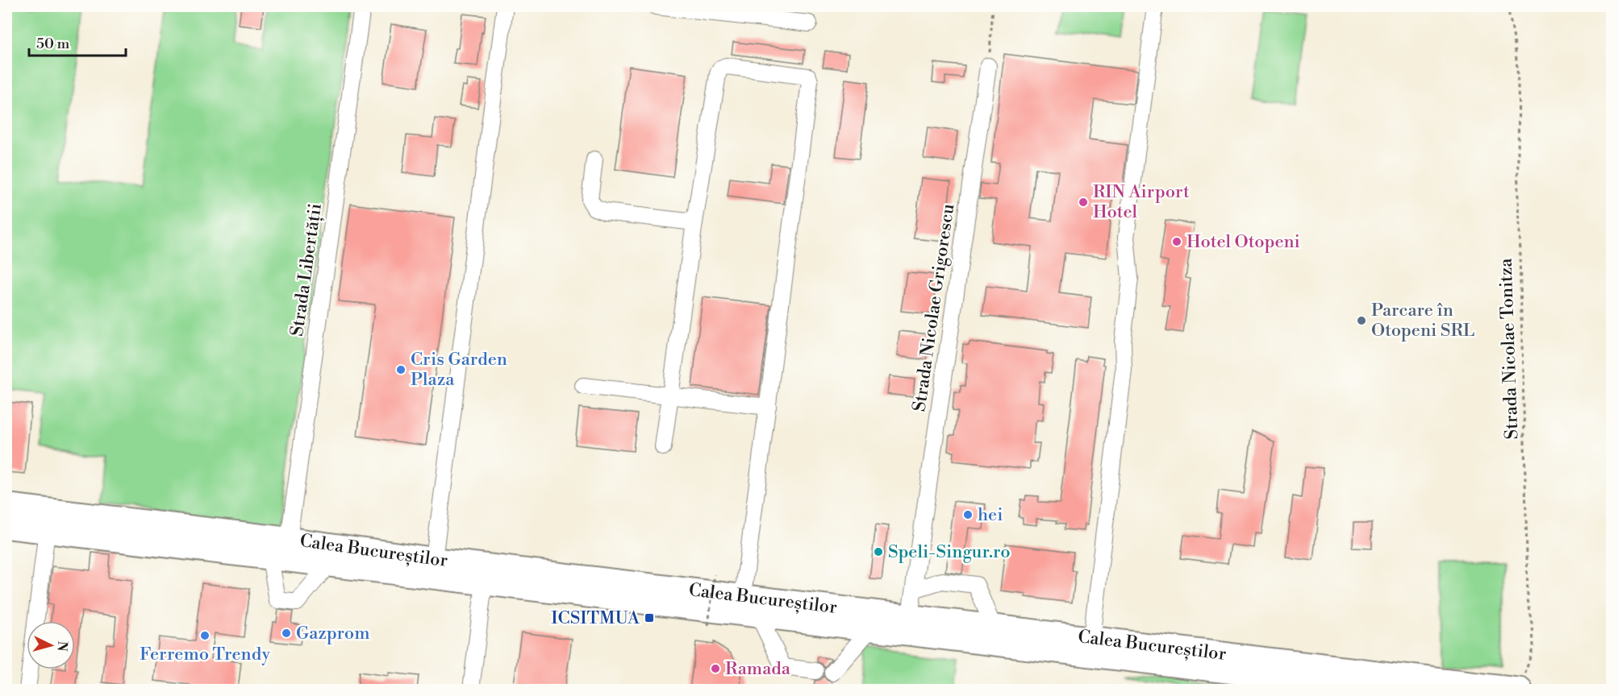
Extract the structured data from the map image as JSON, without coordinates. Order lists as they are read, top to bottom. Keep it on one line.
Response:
{"streets":{"highway":["Calea Bucureștilor"],"street":["Strada Libertății","Strada Nicolae Grigorescu"],"path":["Strada Nicolae Tonitza"]},"crossings":[["Strada Libertății","Calea Bucureștilor"],["Strada Nicolae Grigorescu","Calea Bucureștilor"],["Strada Nicolae Tonitza","Calea Bucureștilor"]],"places":{"other":["RIN Airport Hotel","Hotel Otopeni","Parcare în Otopeni SRL","Cris Garden Plaza","hei","Speli-Singur.ro","Gazprom","Ferremo Trendy","Ramada"],"transit":["ICSITMUA"]},"scale_bar":"50 m","north":"right"}
